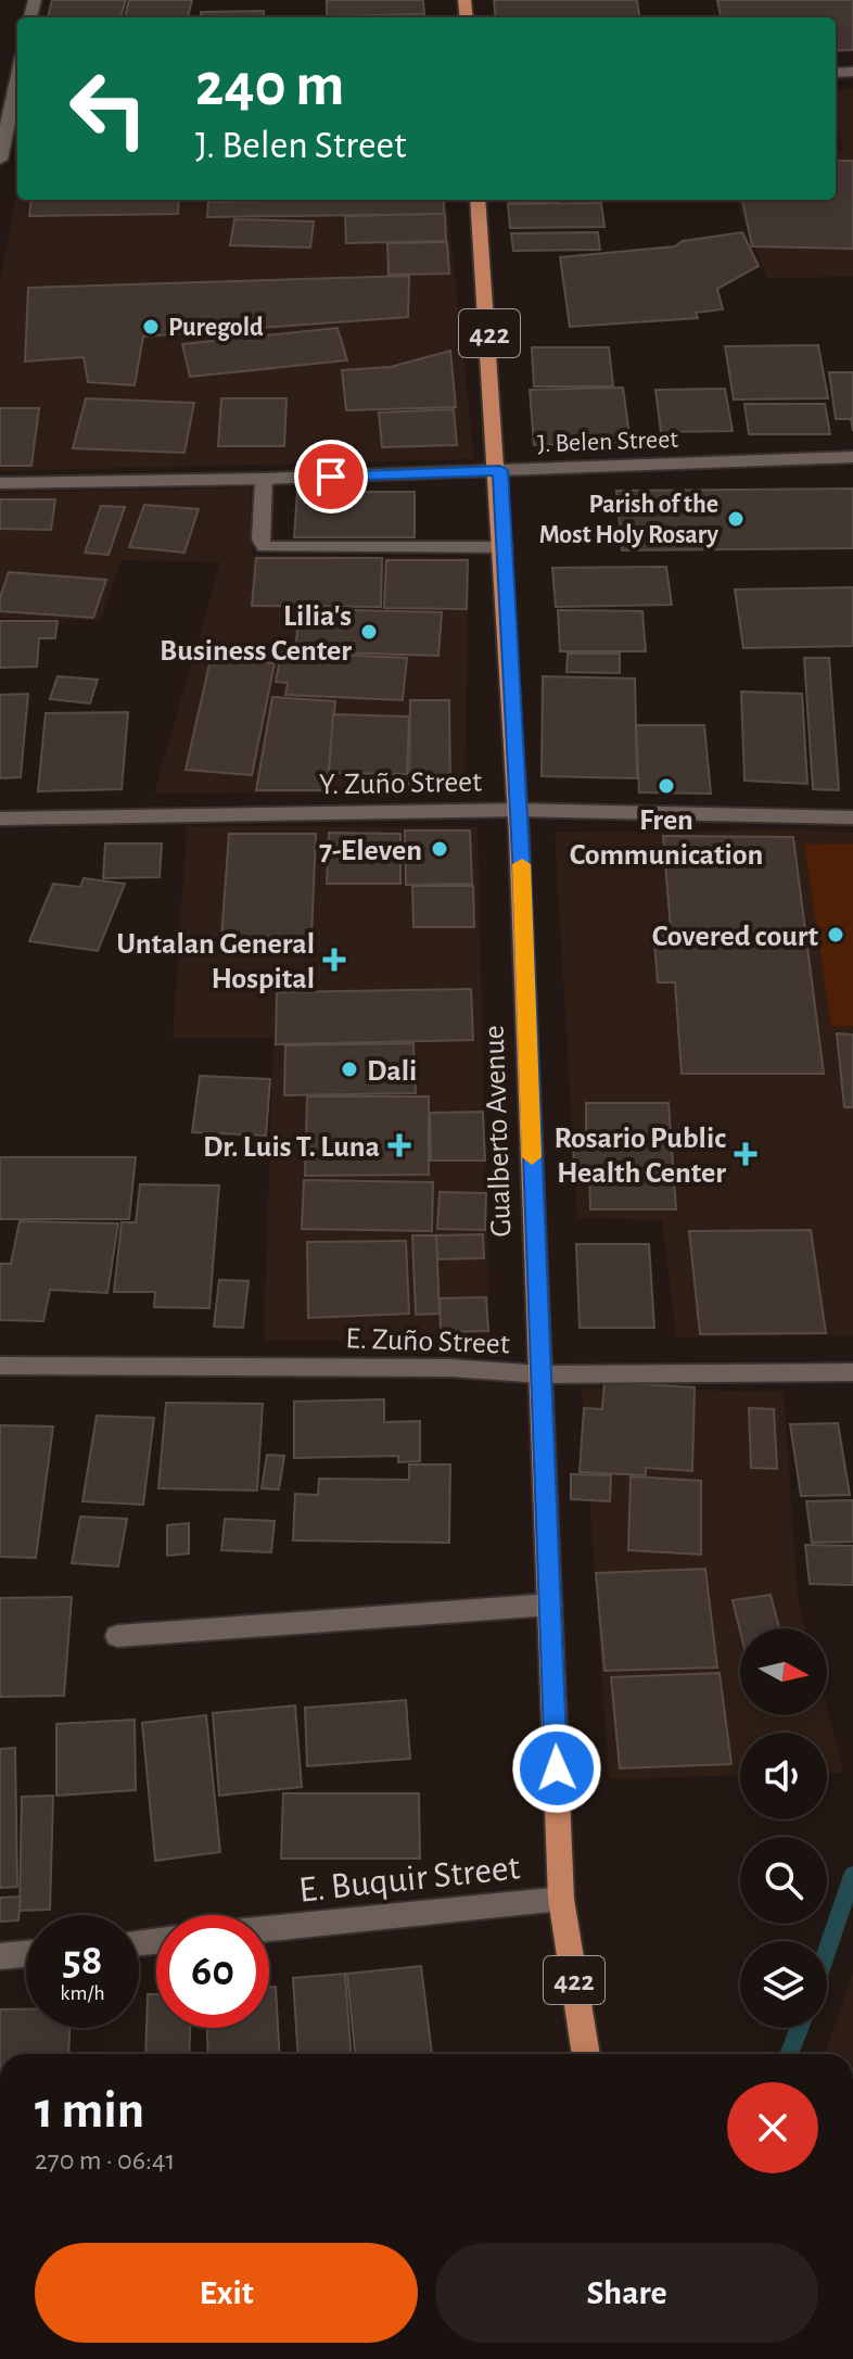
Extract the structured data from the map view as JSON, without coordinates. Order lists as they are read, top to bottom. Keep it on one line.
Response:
{"streets":{"main road":["422","Gualberto Avenue"],"street":["J. Belen Street","Y. Zuño Street","E. Zuño Street","E. Buquir Street"]},"crossings":[["J. Belen Street","Gualberto Avenue"],["Y. Zuño Street","Gualberto Avenue"],["Gualberto Avenue","E. Zuño Street"],["Gualberto Avenue","E. Buquir Street"]],"places":{"other":["Puregold","Parish of the Most Holy Rosary","Lilia's Business Center","Fren Communication","7-Eleven","Covered court","Dali"],"health":["Untalan General Hospital","Dr. Luis T. Luna","Rosario Public Health Center"]},"north":"right","page":{"turn":["240 m","J. Belen Street"],"speed":"58 km/h","limit":"60","heading":["1 min","270 m · 06:41"],"buttons":["Exit","Share"]}}
